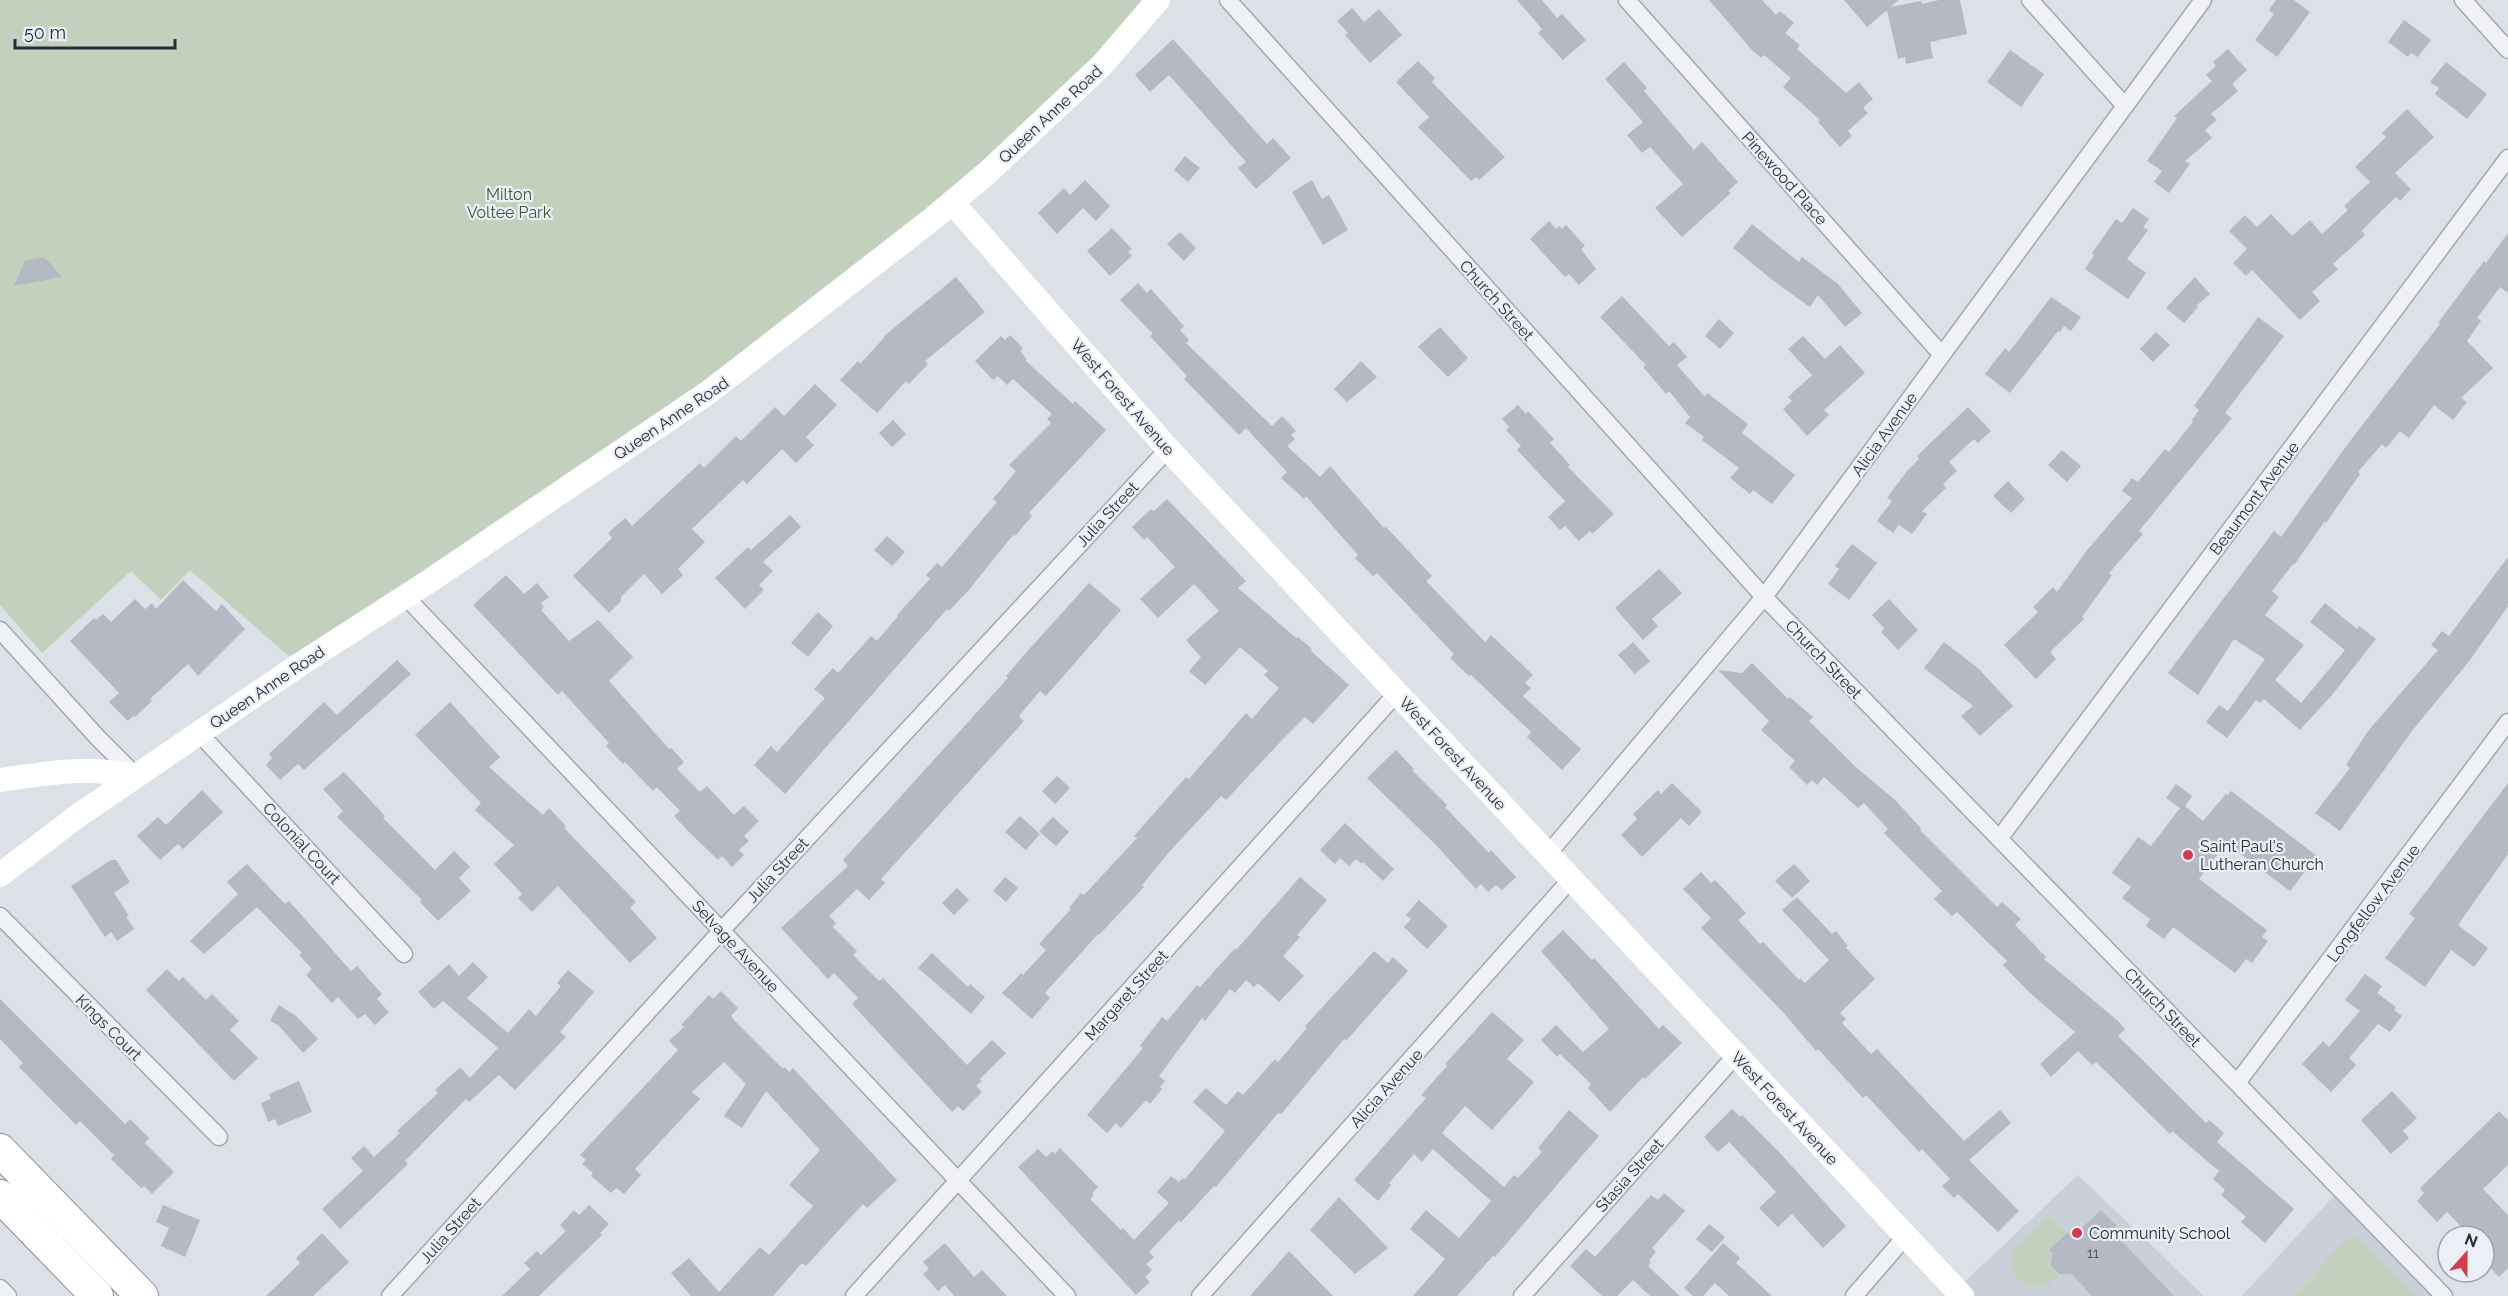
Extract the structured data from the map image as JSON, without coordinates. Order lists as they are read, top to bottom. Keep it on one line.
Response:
{"streets":{"street":["Queen Anne Road","Pinewood Place","Church Street","West Forest Avenue","Alicia Avenue","Beaumont Avenue","Julia Street","Colonial Court","Longfellow Avenue","Selvage Avenue","Margaret Street","Kings Court","Stasia Street"]},"crossings":[["Queen Anne Road","West Forest Avenue"],["Queen Anne Road","Colonial Court"],["Queen Anne Road","Selvage Avenue"],["Pinewood Place","Alicia Avenue"],["Church Street","Alicia Avenue"],["Church Street","Beaumont Avenue"],["Church Street","Longfellow Avenue"],["West Forest Avenue","Alicia Avenue"],["West Forest Avenue","Julia Street"],["West Forest Avenue","Margaret Street"],["West Forest Avenue","Stasia Street"],["Julia Street","Selvage Avenue"],["Selvage Avenue","Margaret Street"]],"parks":["Milton Voltee Park"],"places":["Saint Paul's Lutheran Church","Community School"],"house_numbers":["11"],"scale_bar":"50 m","north":"top"}
